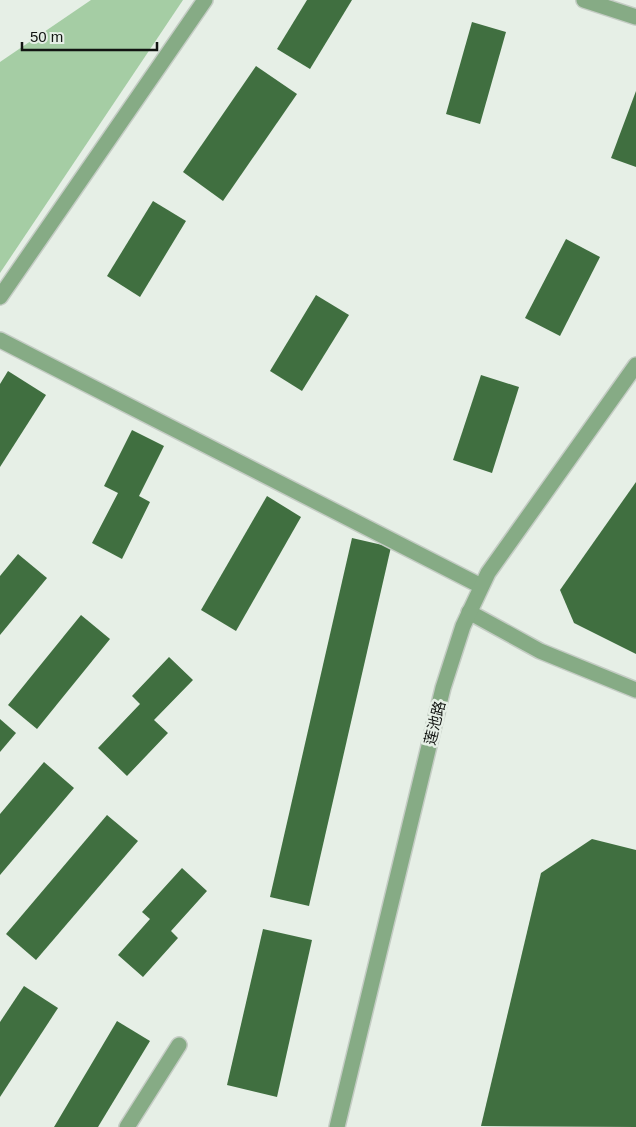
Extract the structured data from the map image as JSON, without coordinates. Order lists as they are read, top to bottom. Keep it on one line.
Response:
{"streets":{"street":["莲池路"]},"scale_bar":"50 m"}
